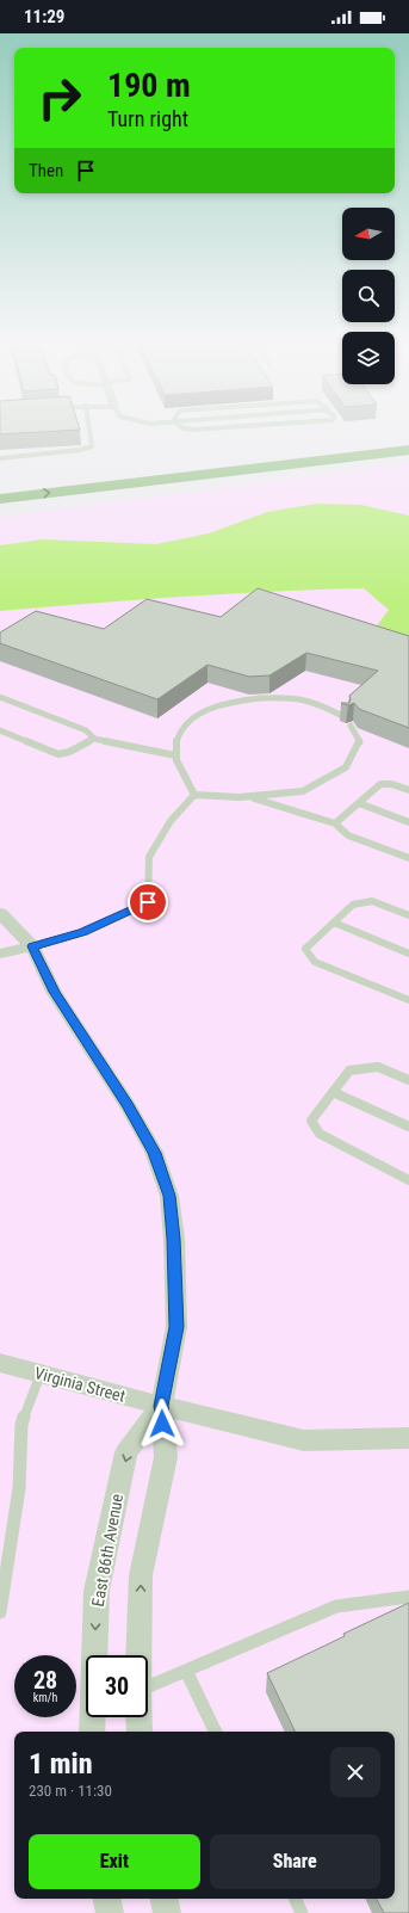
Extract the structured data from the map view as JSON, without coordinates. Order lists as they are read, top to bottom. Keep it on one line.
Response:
{"streets":{"street":["Virginia Street","East 86th Avenue"]},"crossings":[["Virginia Street","East 86th Avenue"]],"north":"left","page":{"status":"11:29","turn":["190 m","Turn right"],"then":"Then","speed":"28 km/h","limit":"30","heading":["1 min","230 m · 11:30"],"buttons":["Exit","Share"]}}
